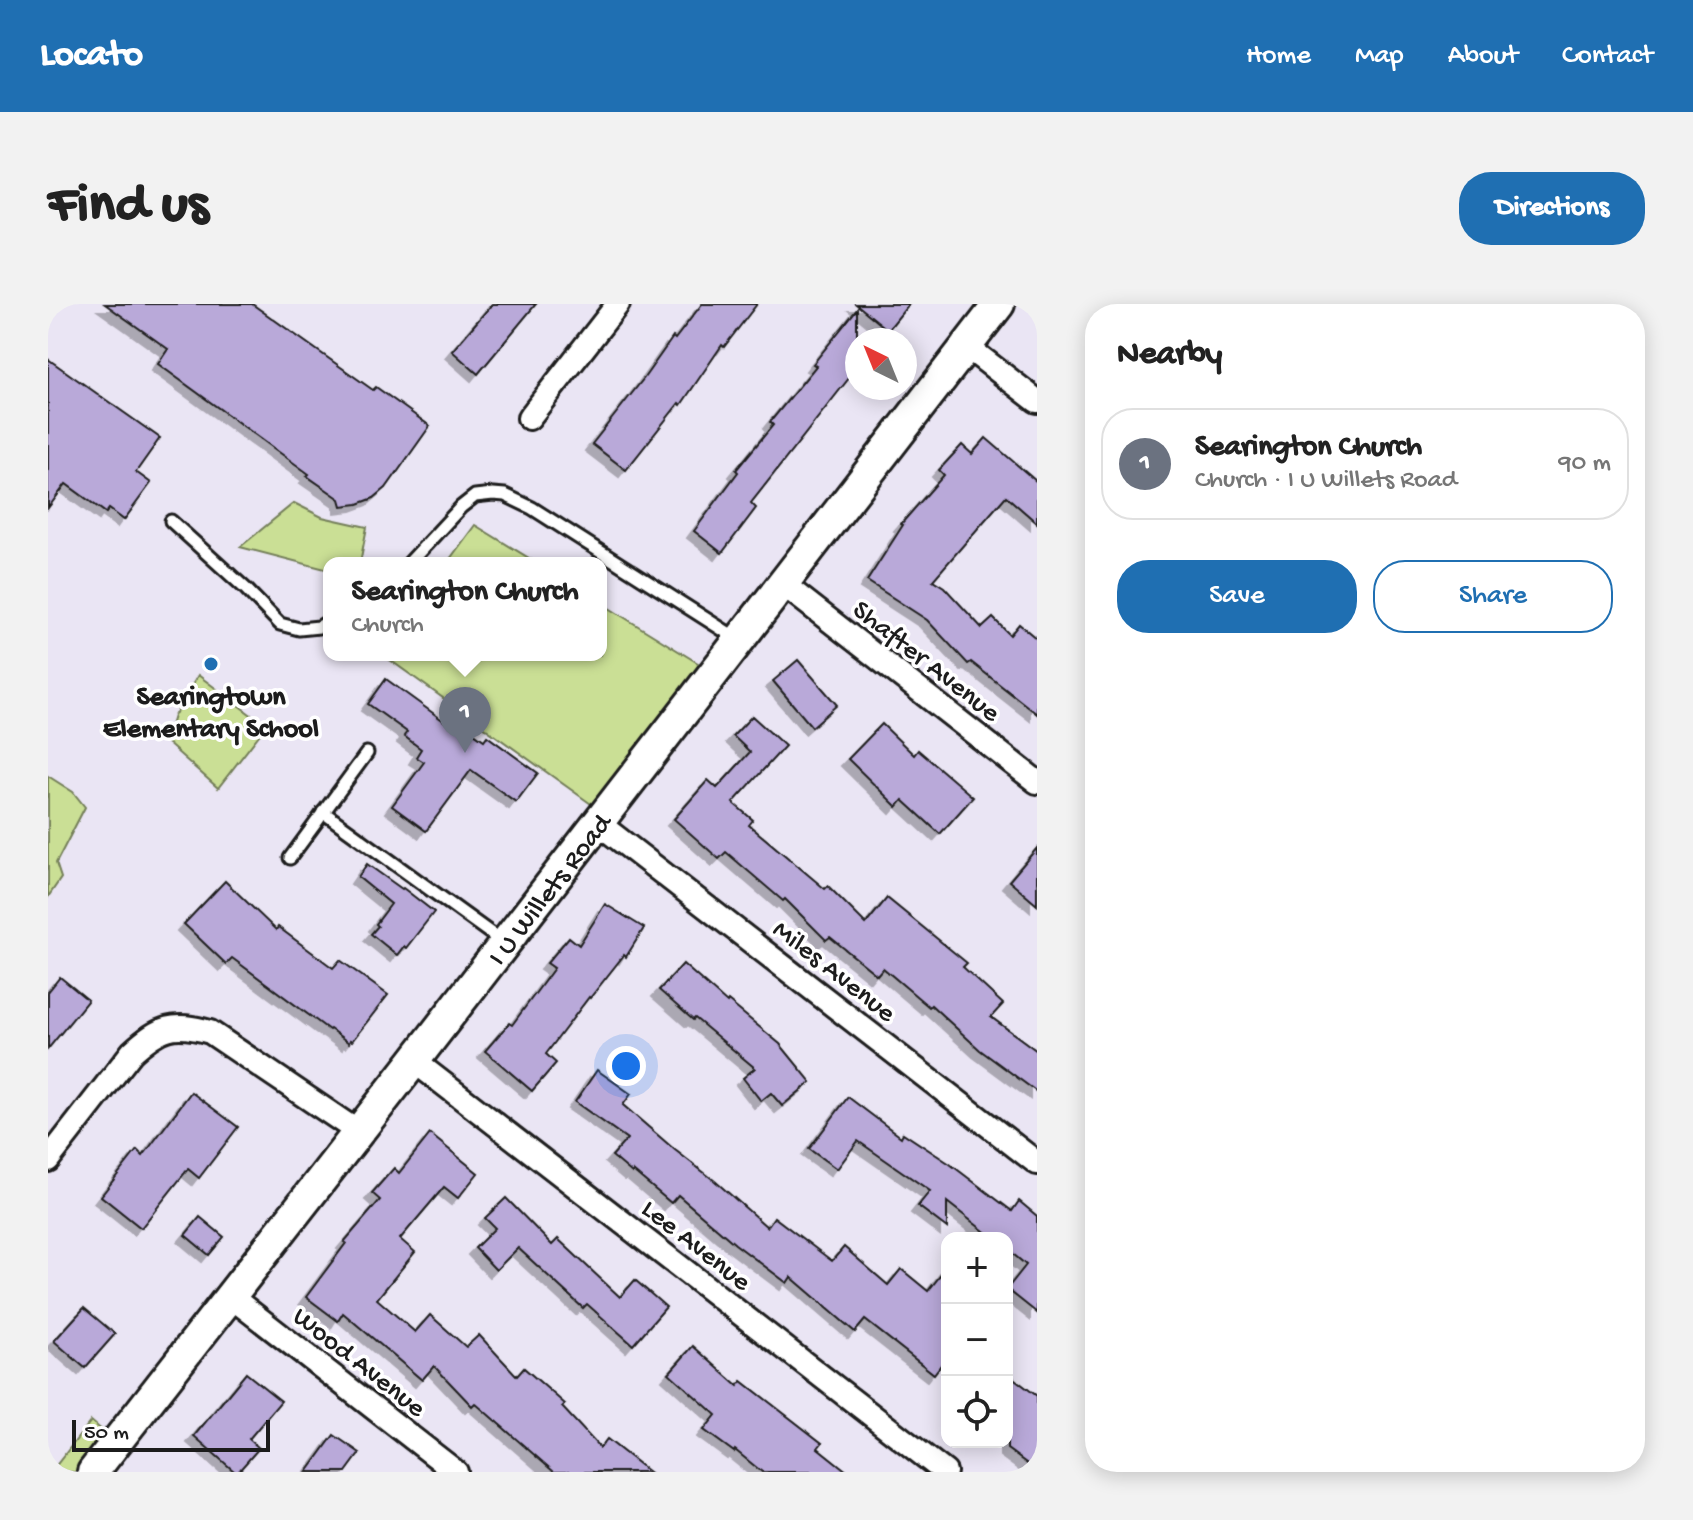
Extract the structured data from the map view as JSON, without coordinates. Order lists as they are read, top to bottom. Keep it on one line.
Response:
{"streets":{"main road":["I U Willets Road"],"street":["Shafter Avenue","Miles Avenue","Lee Avenue","Wood Avenue"]},"crossings":[["Shafter Avenue","I U Willets Road"],["I U Willets Road","Miles Avenue"],["I U Willets Road","Lee Avenue"],["I U Willets Road","Wood Avenue"]],"places":["Searingtown Elementary School"],"scale_bar":"50 m","north":"top left","page":{"header":"Locato","nav":["Home","Map","About","Contact"],"buttons":["Directions",["Save","Share"]],"title":"Find us","heading":"Nearby","list":[{"mark":"1","name":"Searington Church","note":"Church · I U Willets Road","value":"90 m"}],"popup":["Searington Church","Church"],"pins":"1","map_buttons":["+","−"],"scale":"50 m"}}
